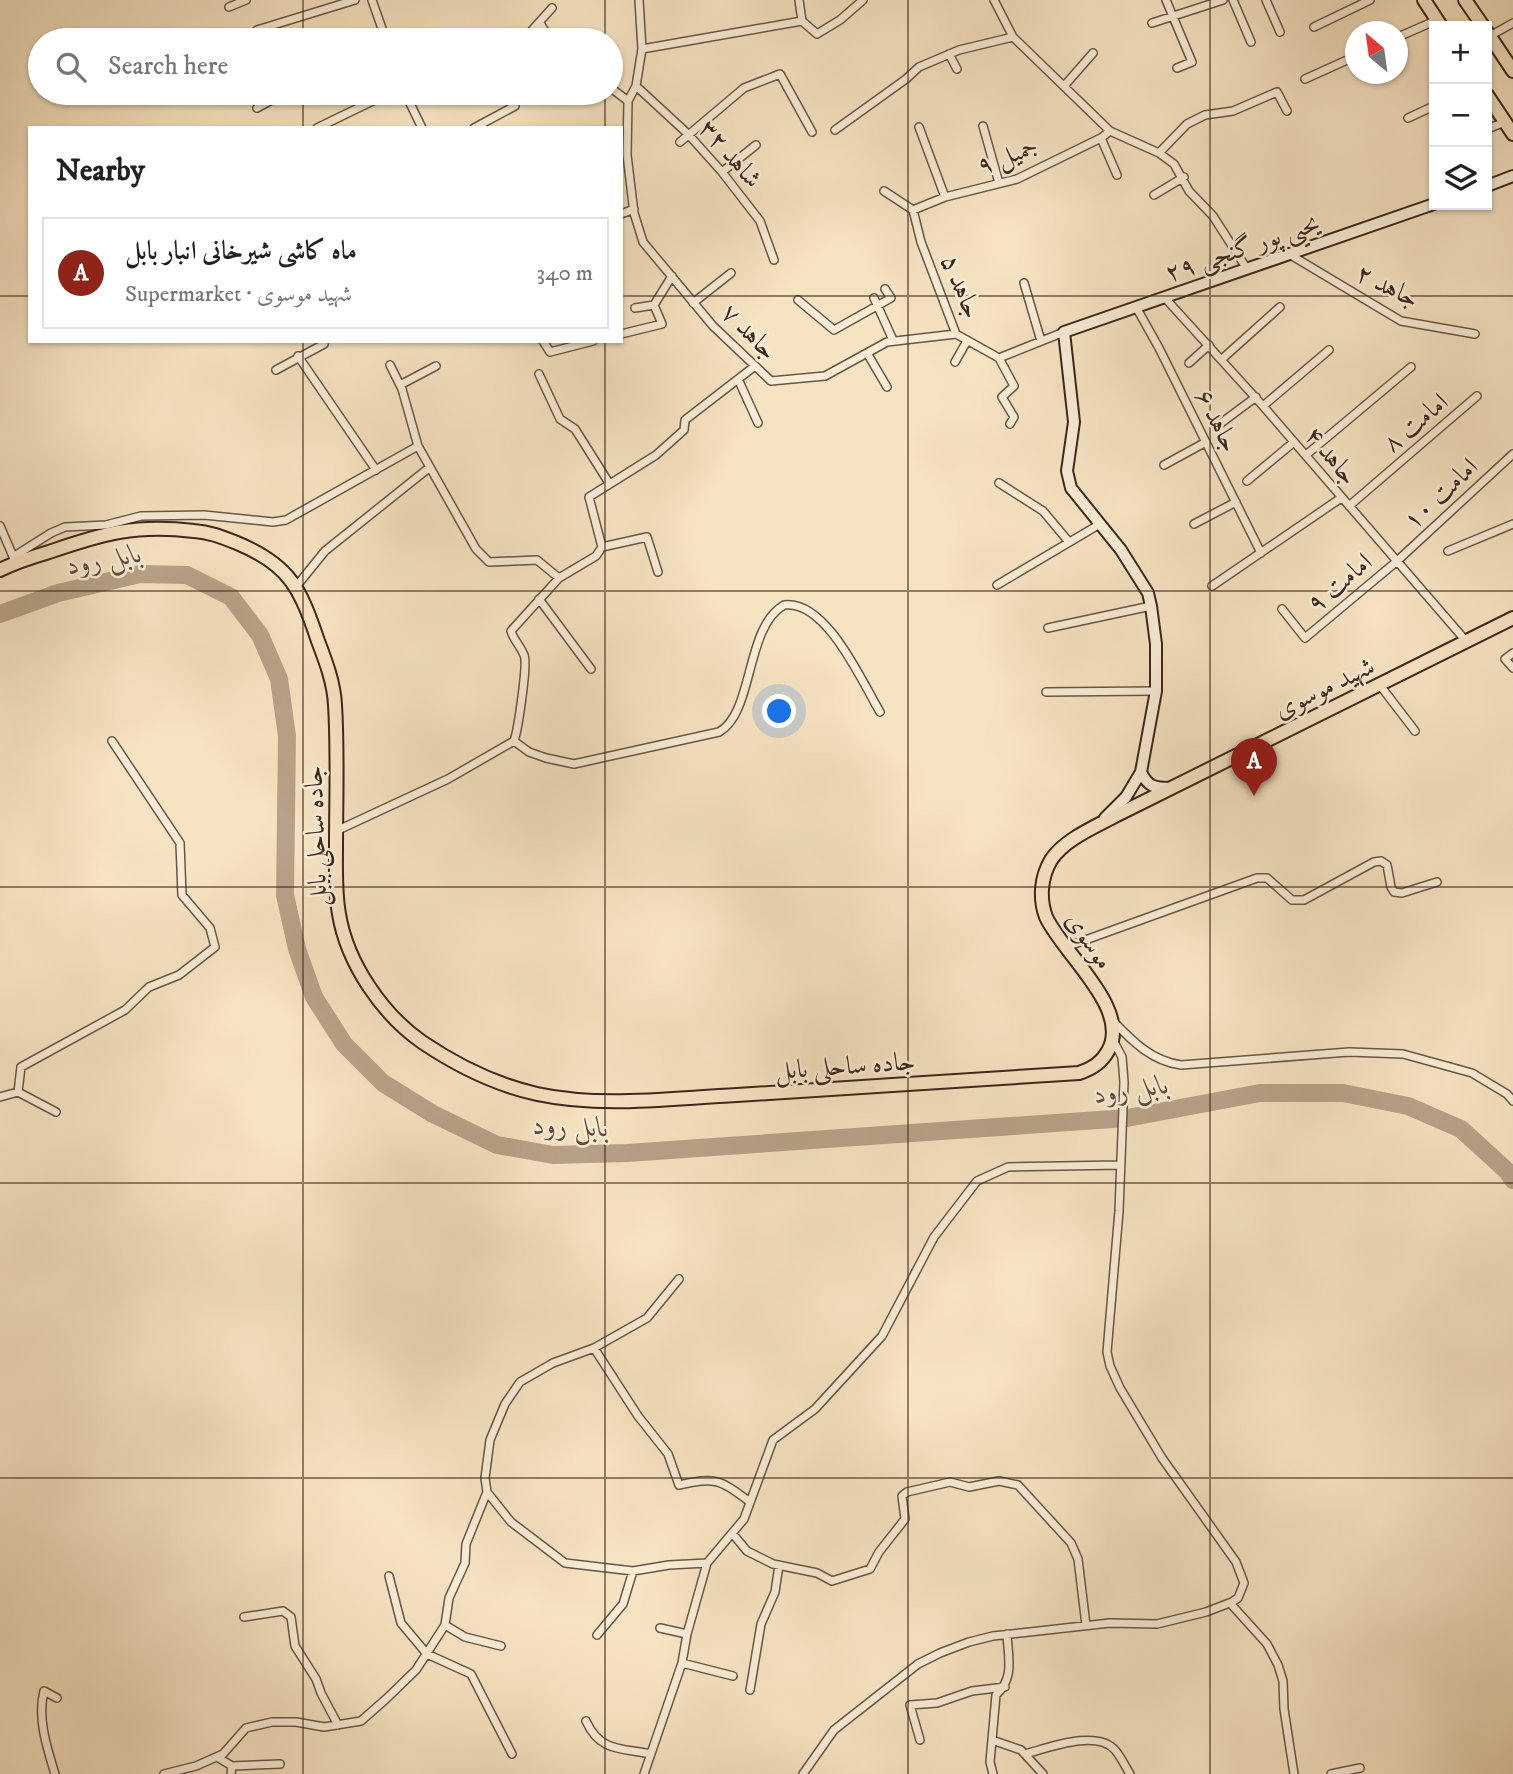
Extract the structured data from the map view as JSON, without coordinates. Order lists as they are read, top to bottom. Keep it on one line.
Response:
{"streets":{"main road":["یحیی پور گنجی ۲۹","شهید موسوی","جاده ساحلی بابل","موسوی"],"street":["شاهد ۳۲","جمیل ۹","جاهد ۲","جاهد ۵","جاهد ۷","جاهد ۶","امامت ۸","جاهد ۴","امامت ۱۰","امامت ۹"]},"crossings":[["جمیل ۹","جاهد ۵"],["یحیی پور گنجی ۲۹","جاهد ۲"],["یحیی پور گنجی ۲۹","جاهد ۶"],["یحیی پور گنجی ۲۹","جاهد ۴"],["جاهد ۵","جاهد ۷"],["امامت ۸","جاهد ۴"],["جاهد ۴","امامت ۱۰"],["جاهد ۴","امامت ۹"],["جاهد ۴","شهید موسوی"],["امامت ۱۰","امامت ۹"],["شهید موسوی","موسوی"],["جاده ساحلی بابل","موسوی"]],"water":["بابل رود"],"north":"top left","page":{"map_buttons":["+","−"],"search":"Search here","heading":"Nearby","list":[{"mark":"A","name":"ماه کاشی شیرخانی انبار بابل","note":"Supermarket · شهید موسوی","value":"340 m"}],"pins":"A"}}
